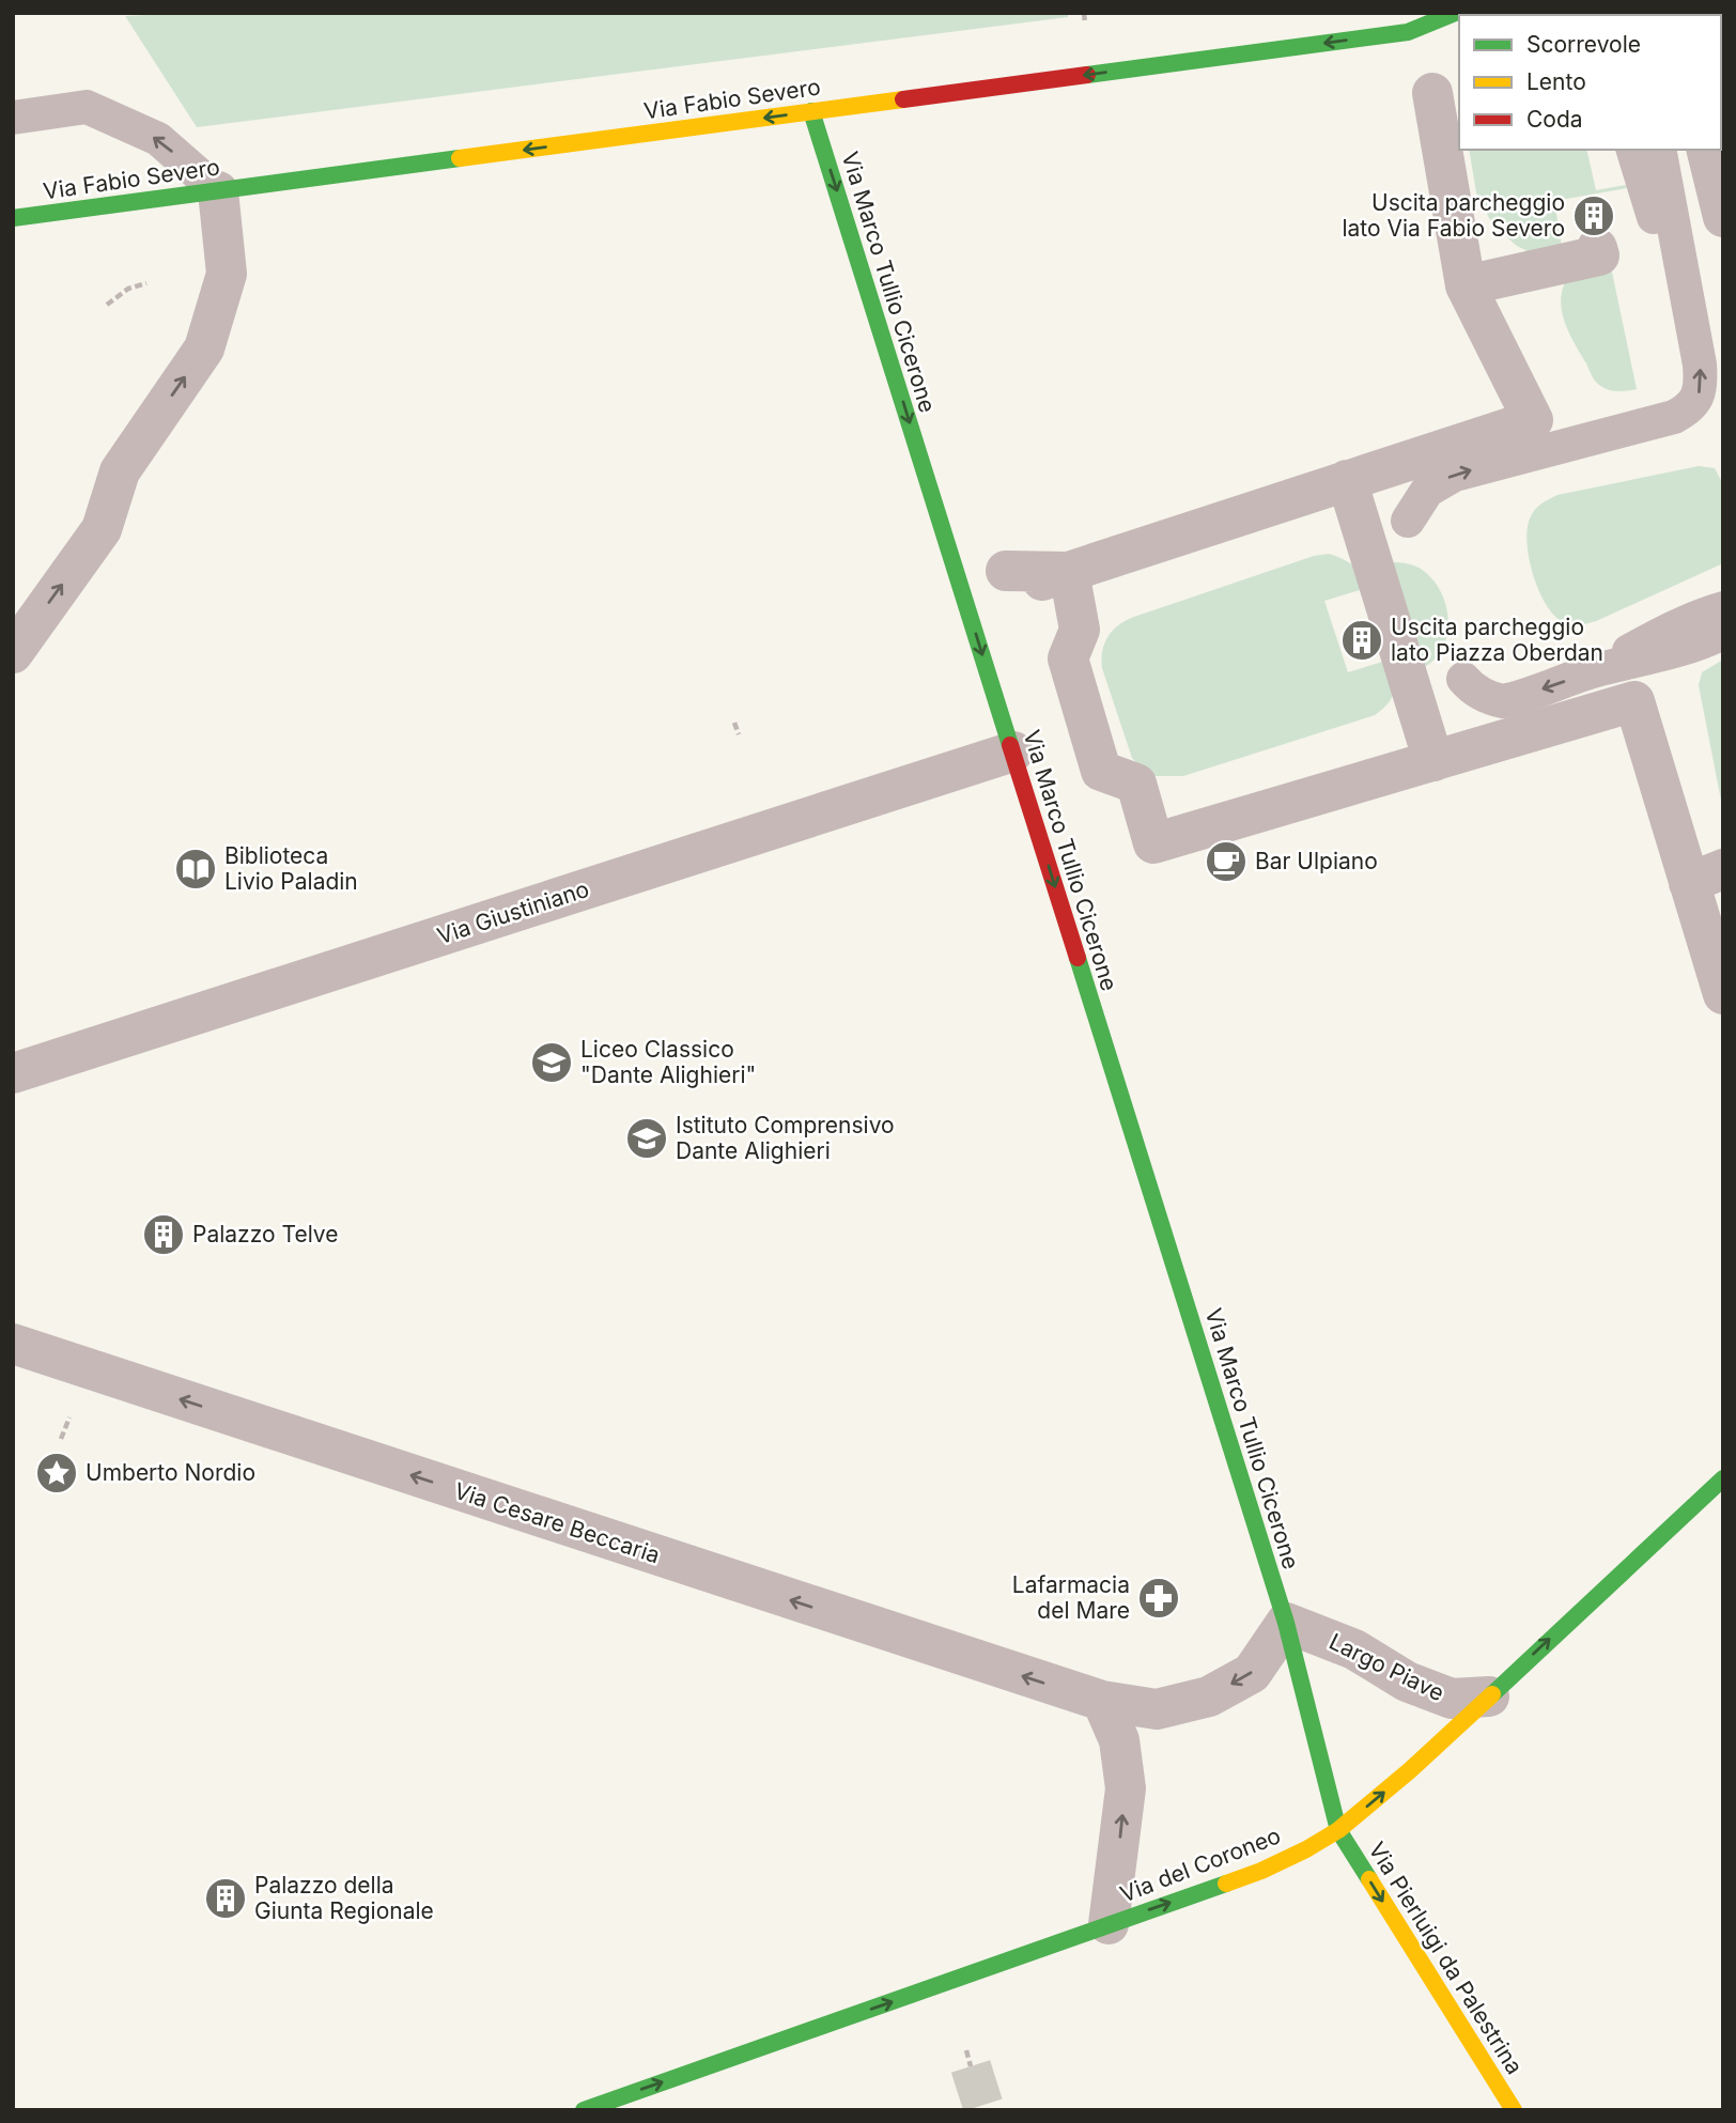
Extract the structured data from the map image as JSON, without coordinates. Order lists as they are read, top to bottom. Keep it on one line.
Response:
{"streets":{"main road":["Via Fabio Severo","Via Marco Tullio Cicerone","Largo Piave","Via del Coroneo","Via Pierluigi da Palestrina"],"street":["Via Giustiniano","Via Cesare Beccaria"]},"crossings":[["Via Fabio Severo","Via Marco Tullio Cicerone"],["Via Marco Tullio Cicerone","Via Giustiniano"],["Via Marco Tullio Cicerone","Largo Piave"],["Largo Piave","Via del Coroneo"],["Largo Piave","Via Pierluigi da Palestrina"],["Via del Coroneo","Via Pierluigi da Palestrina"]],"one_way":["Via Fabio Severo","Via Marco Tullio Cicerone","Via Cesare Beccaria","Via del Coroneo","Via Pierluigi da Palestrina"],"places":{"building":["Uscita parcheggio lato Via Fabio Severo","Uscita parcheggio lato Piazza Oberdan","Palazzo Telve","Palazzo della Giunta Regionale"],"cafe":["Bar Ulpiano"],"library":["Biblioteca Livio Paladin"],"school or university":["Liceo Classico \"Dante Alighieri\"","Istituto Comprensivo Dante Alighieri"],"place":["Umberto Nordio"],"pharmacy":["Lafarmacia del Mare"]},"legend":["Scorrevole","Lento","Coda"]}
